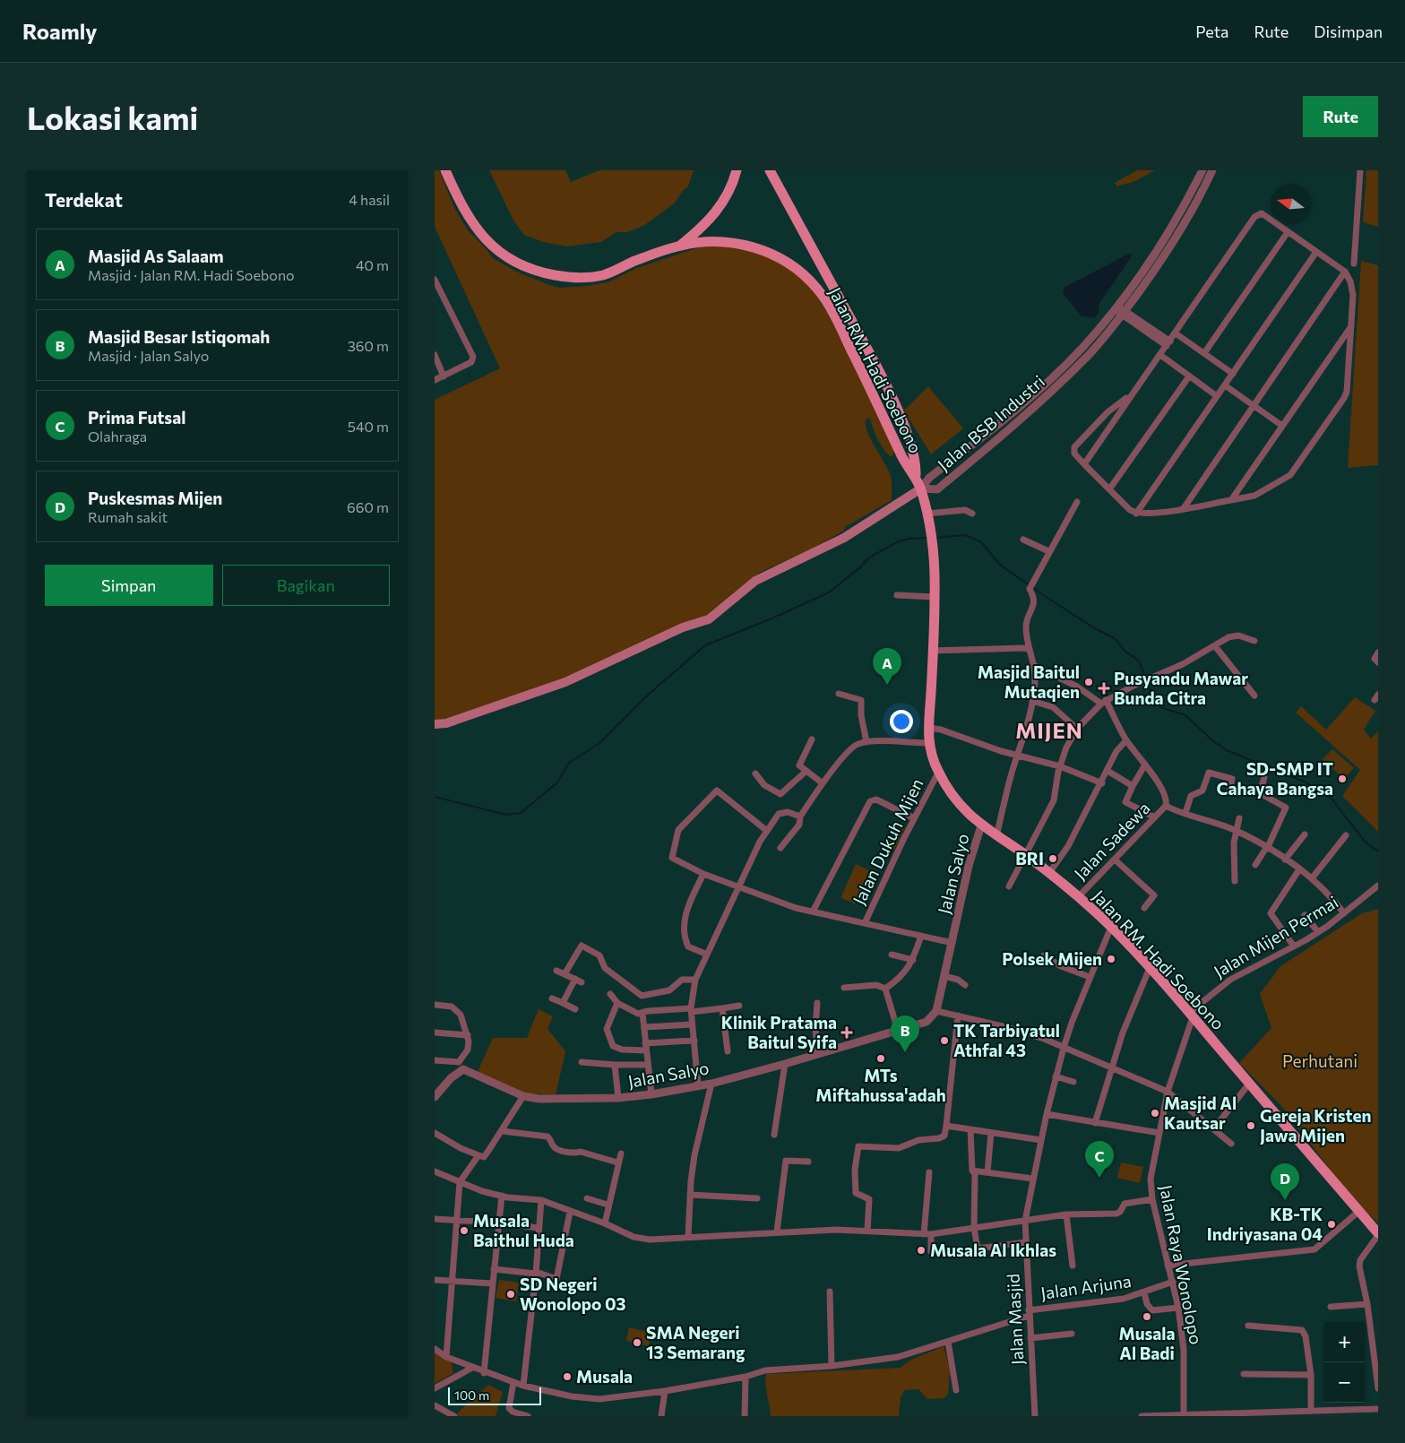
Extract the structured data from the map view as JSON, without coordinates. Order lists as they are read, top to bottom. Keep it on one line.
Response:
{"streets":{"main road":["Jalan RM. Hadi Soebono"],"street":["Jalan BSB Industri","Jalan Sadewa","Jalan Dukuh Mijen","Jalan Salyo","Jalan Mijen Permai","Jalan Raya Wonolopo","Jalan Arjuna","Jalan Masjid"]},"crossings":[["Jalan RM. Hadi Soebono","Jalan BSB Industri"],["Jalan RM. Hadi Soebono","Jalan Sadewa"],["Jalan RM. Hadi Soebono","Jalan Dukuh Mijen"],["Jalan RM. Hadi Soebono","Jalan Salyo"],["Jalan RM. Hadi Soebono","Jalan Mijen Permai"],["Jalan RM. Hadi Soebono","Jalan Raya Wonolopo"],["Jalan RM. Hadi Soebono","Jalan Masjid"],["Jalan Dukuh Mijen","Jalan Salyo"],["Jalan Mijen Permai","Jalan Raya Wonolopo"],["Jalan Raya Wonolopo","Jalan Arjuna"],["Jalan Arjuna","Jalan Masjid"]],"districts":["MIJEN"],"parks":["Perhutani"],"places":{"other":["Masjid Baitul Mutaqien","SD-SMP IT Cahaya Bangsa","BRI","Polsek Mijen","TK Tarbiyatul Athfal 43","MTs Miftahussa'adah","Masjid Al Kautsar","Gereja Kristen Jawa Mijen","KB-TK Indriyasana 04","Musala Baithul Huda","Musala Al Ikhlas","SD Negeri Wonolopo 03","Musala Al Badi","SMA Negeri 13 Semarang","Musala"],"health":["Pusyandu Mawar Bunda Citra","Klinik Pratama Baitul Syifa"]},"scale_bar":"100 m","north":"left","page":{"header":"Roamly","nav":["Peta","Rute","Disimpan"],"buttons":["Rute",["Simpan","Bagikan"]],"title":"Lokasi kami","heading":["Terdekat","4 hasil"],"list":[{"mark":"A","name":"Masjid As Salaam","note":"Masjid · Jalan RM. Hadi Soebono","value":"40 m"},{"mark":"B","name":"Masjid Besar Istiqomah","note":"Masjid · Jalan Salyo","value":"360 m"},{"mark":"C","name":"Prima Futsal","note":"Olahraga","value":"540 m"},{"mark":"D","name":"Puskesmas Mijen","note":"Rumah sakit","value":"660 m"}],"pins":["A","B","C","D"],"map_buttons":["+","−"],"scale":"100 m"}}
